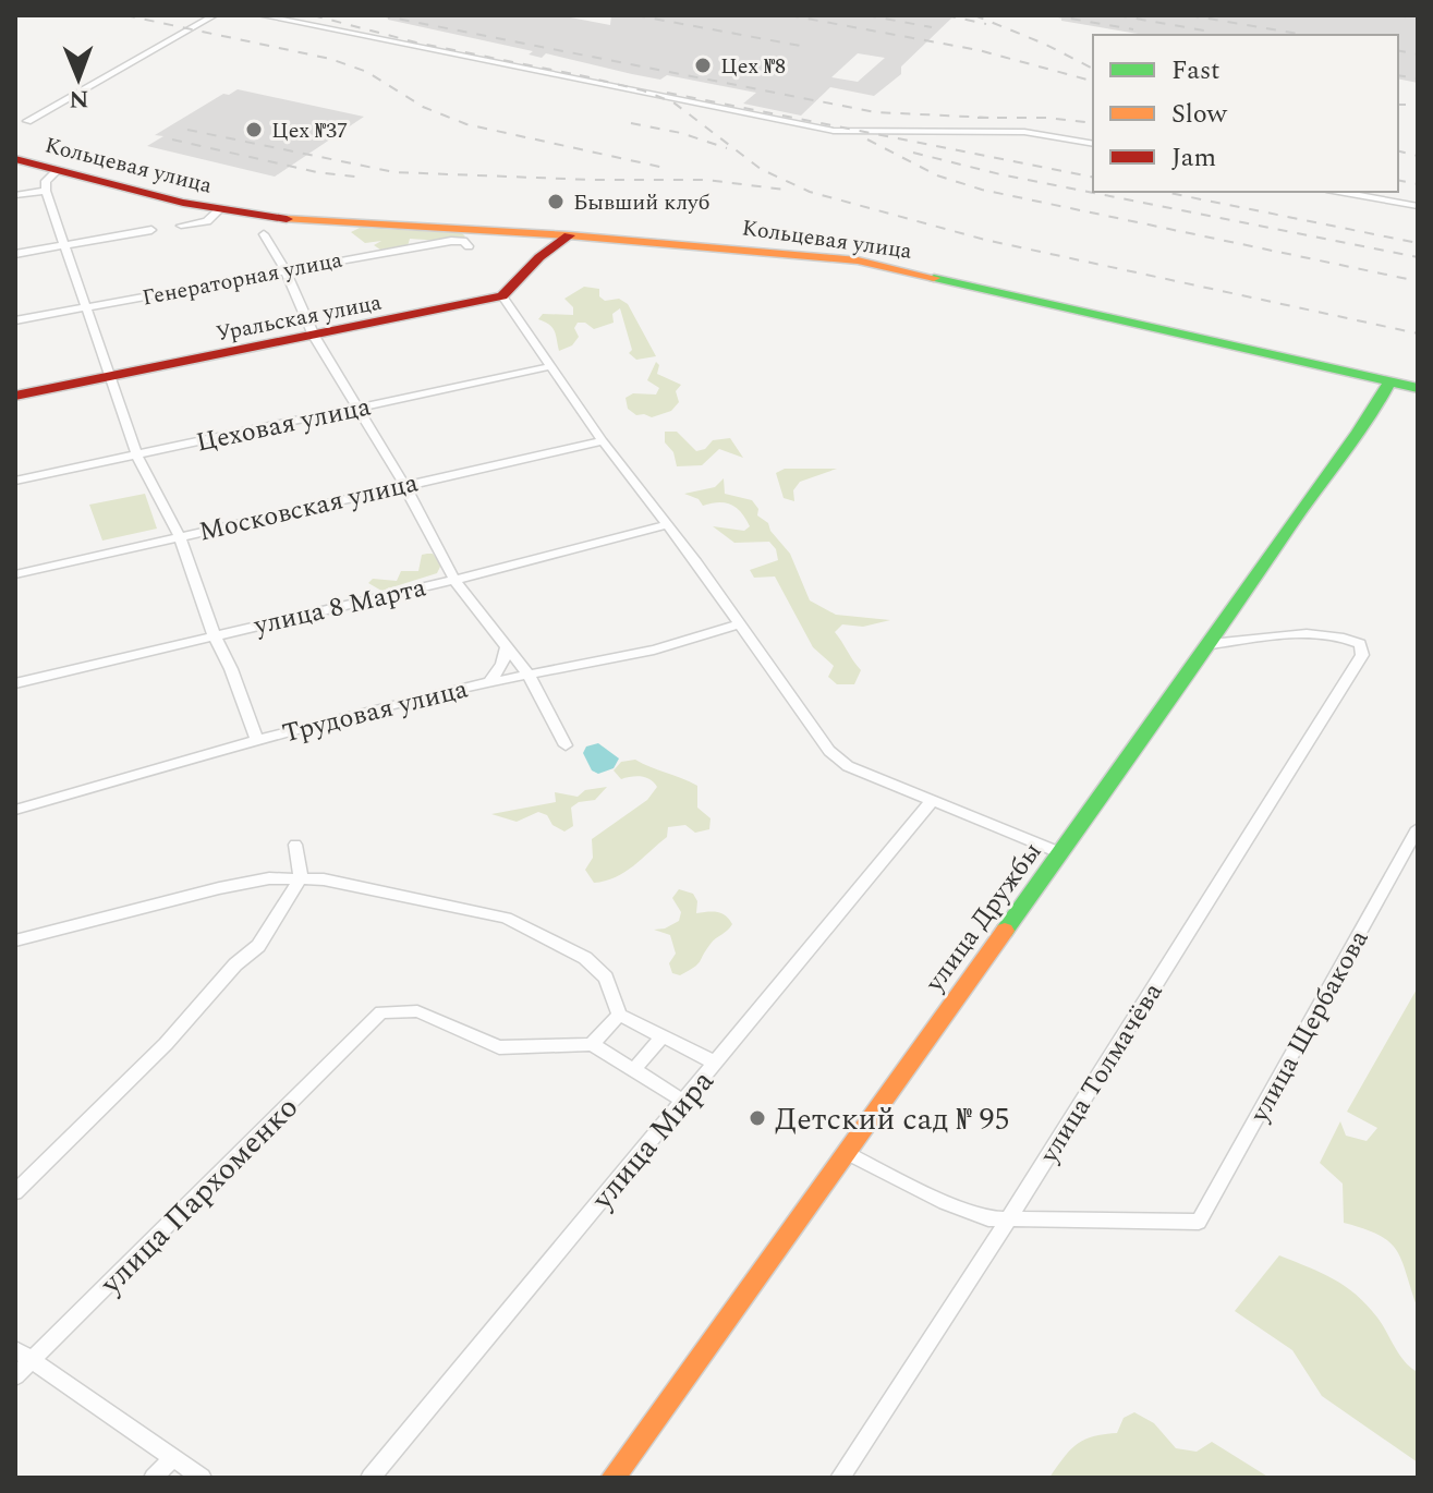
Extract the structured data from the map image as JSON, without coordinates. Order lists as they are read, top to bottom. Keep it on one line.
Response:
{"streets":{"street":["Кольцевая улица","Генераторная улица","Уральская улица","Цеховая улица","Московская улица","улица 8 Марта","Трудовая улица","улица Дружбы","улица Щербакова","улица Толмачёва","улица Мира","улица Пархоменко"]},"crossings":[["Кольцевая улица","улица Дружбы"],["улица Дружбы","улица Толмачёва"],["улица Щербакова","улица Толмачёва"]],"places":["Цех №8","Цех №37","Бывший клуб","Детский сад № 95"],"legend":["Fast","Slow","Jam"],"north":"bottom"}
